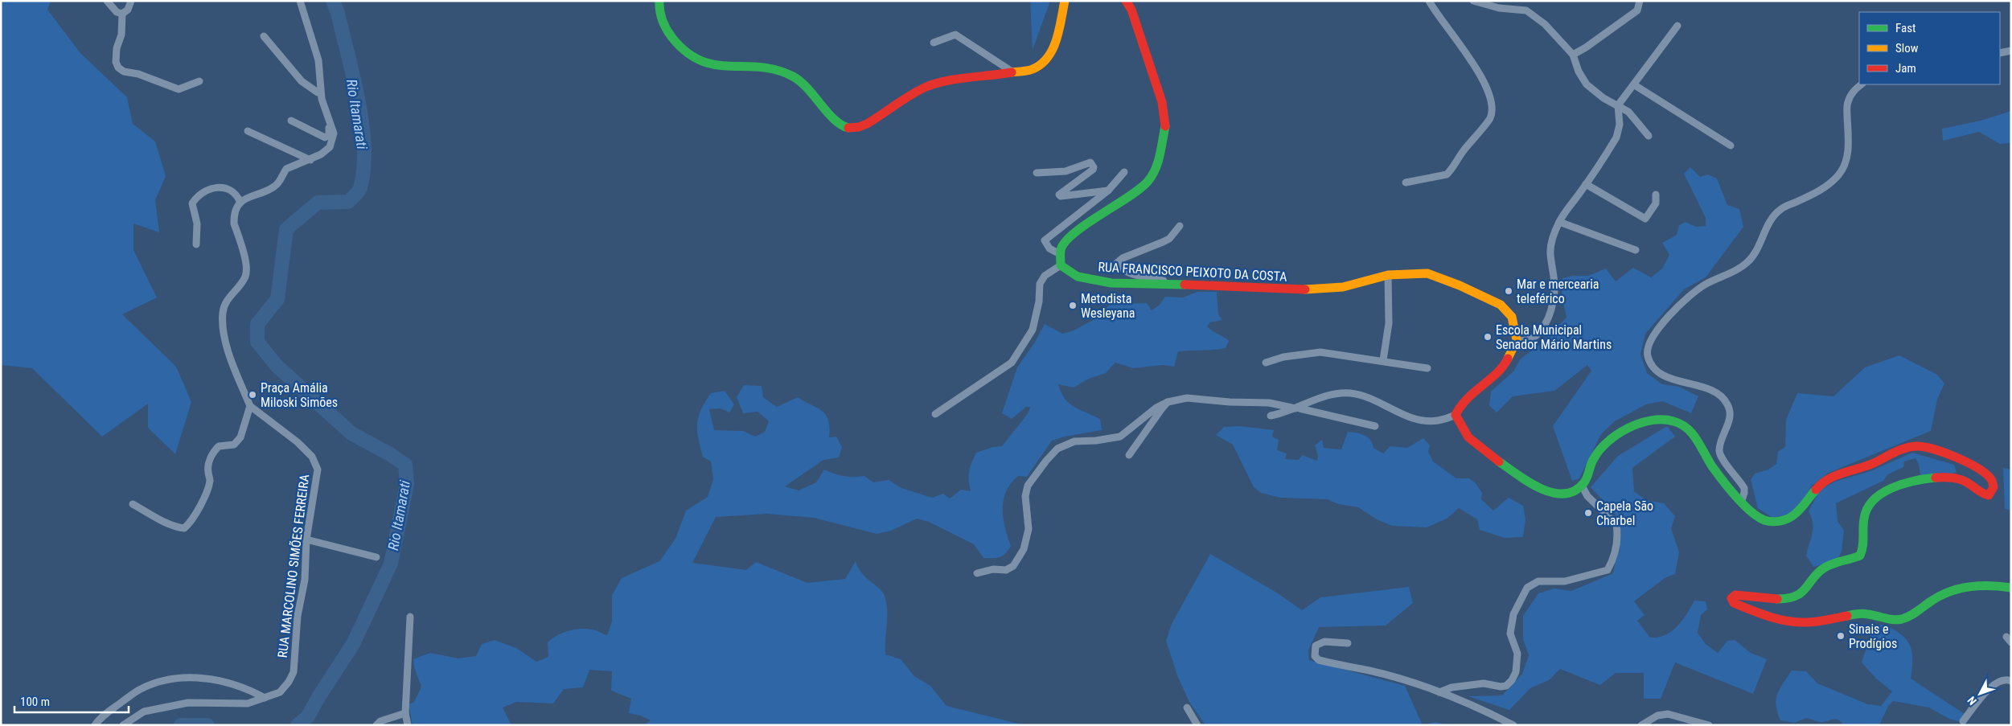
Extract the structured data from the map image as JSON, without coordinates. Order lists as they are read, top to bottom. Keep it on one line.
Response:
{"streets":{"street":["RUA FRANCISCO PEIXOTO DA COSTA","RUA MARCOLINO SIMÕES FERREIRA"]},"water":["Rio Itamarati"],"places":["Mar e mercearia teleférico","Metodista Wesleyana","Escola Municipal Senador Mário Martins","Praça Amália Miloski Simões","Capela São Charbel","Sinais e Prodígios"],"legend":["Fast","Slow","Jam"],"scale_bar":"100 m","north":"bottom left"}
